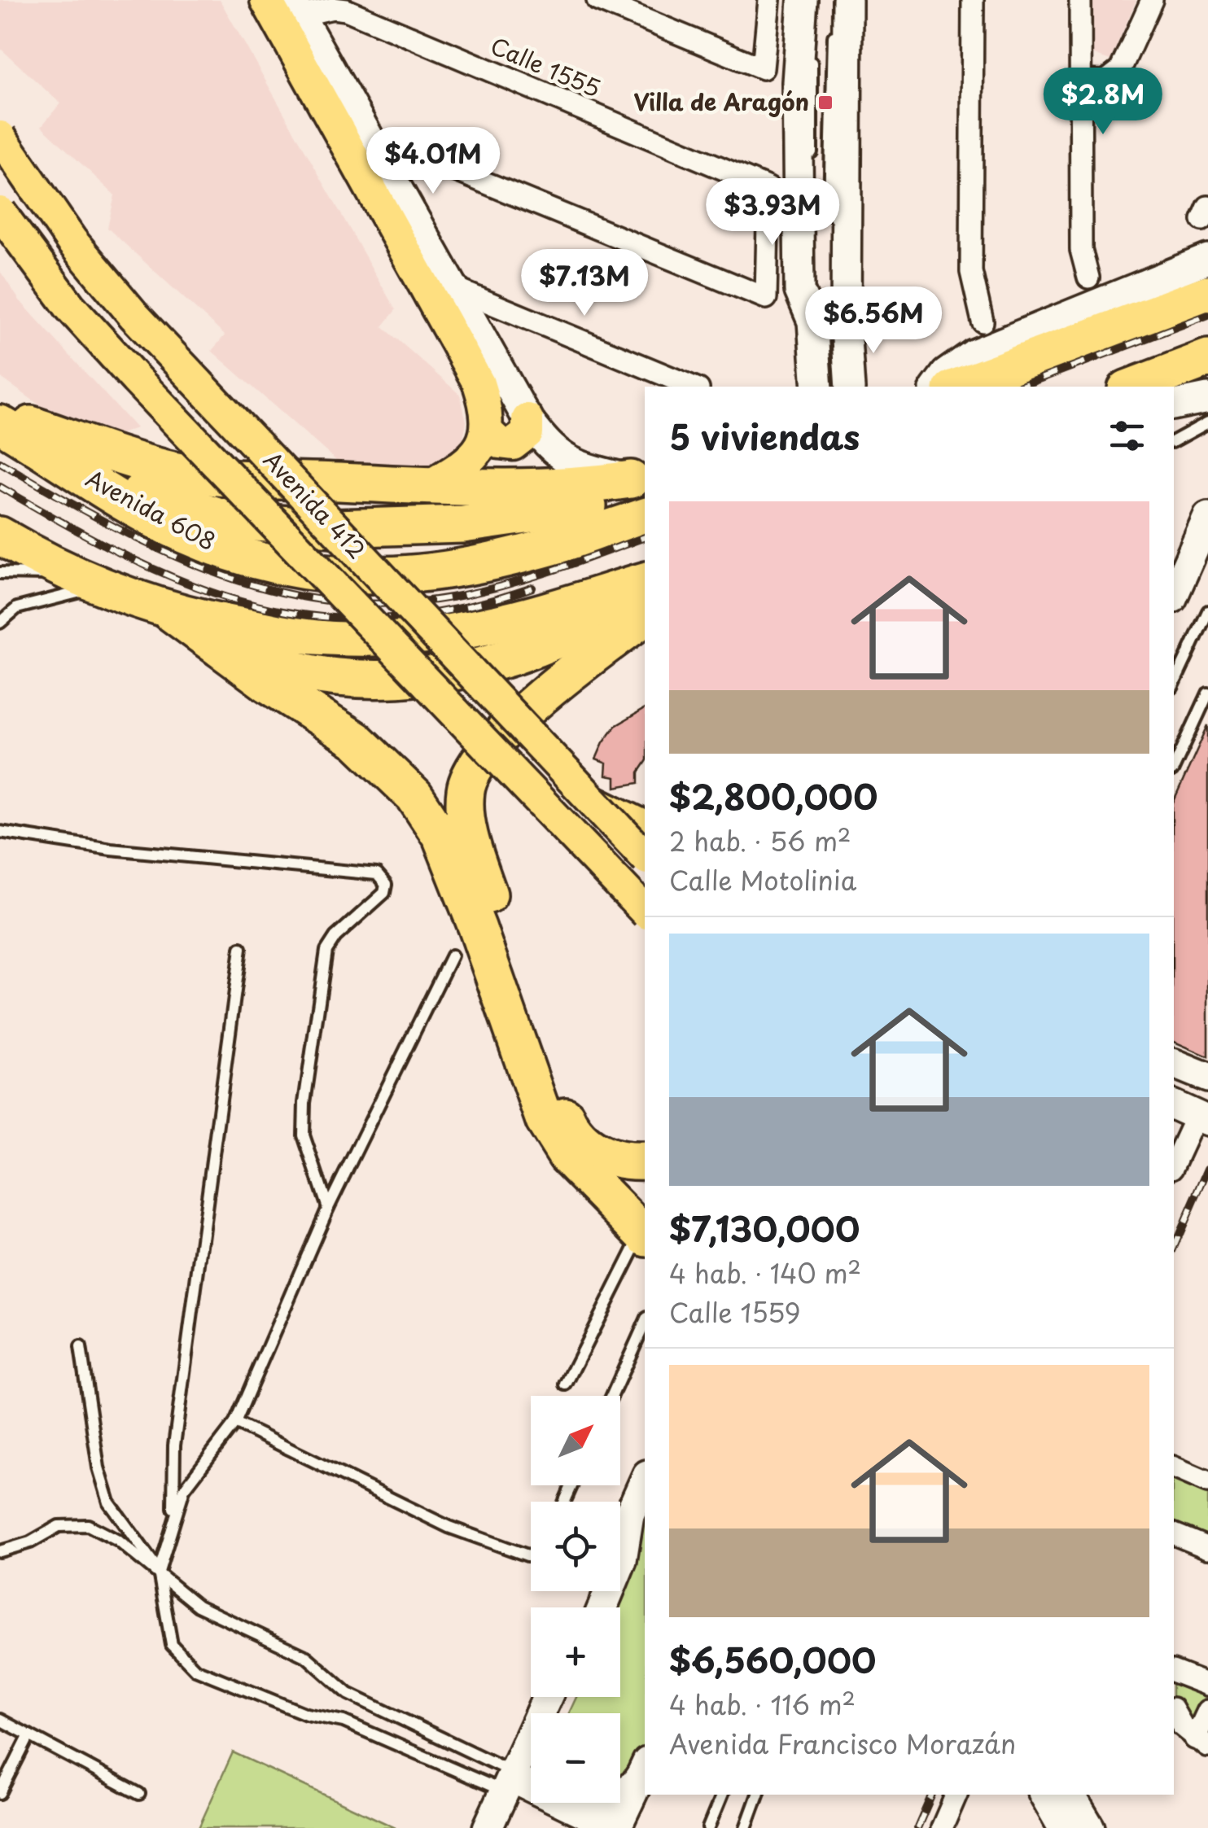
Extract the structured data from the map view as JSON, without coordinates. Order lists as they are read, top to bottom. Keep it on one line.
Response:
{"streets":{"highway":["Avenida 608"],"main road":["Avenida 412"],"street":["Calle 1555"]},"places":{"transit":["Villa de Aragón"]},"north":"top right","page":{"price":["$2.8M","$4.01M","$3.93M","$7.13M","$6.56M"],"heading":"5 viviendas","list":[{"name":"$2,800,000","note":"2 hab. · 56 m² · Calle Motolinia"},{"name":"$7,130,000","note":"4 hab. · 140 m² · Calle 1559"},{"name":"$6,560,000","note":"4 hab. · 116 m² · Avenida Francisco Morazán"}],"map_buttons":["+","−"]}}
